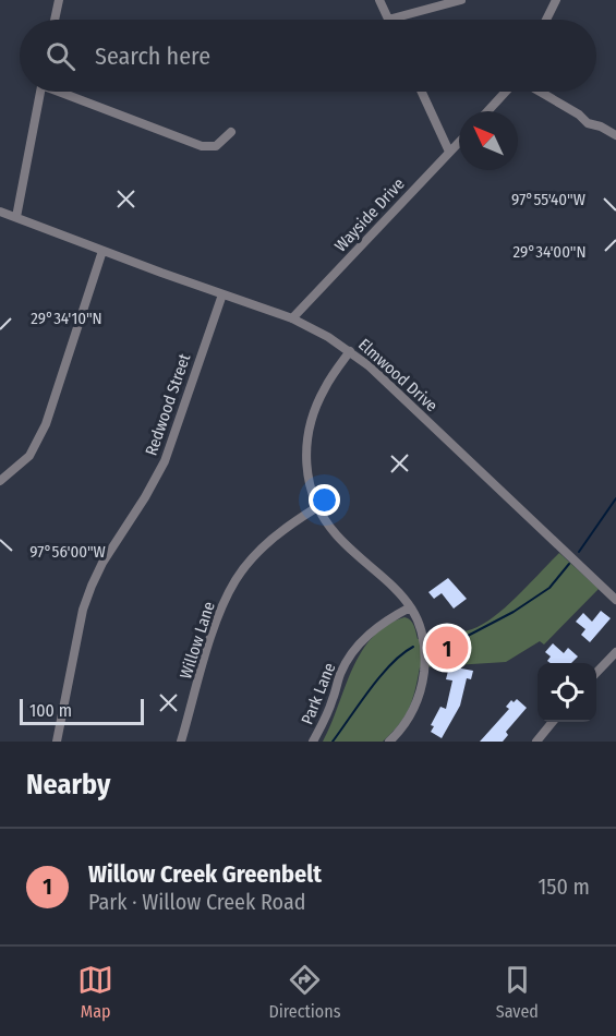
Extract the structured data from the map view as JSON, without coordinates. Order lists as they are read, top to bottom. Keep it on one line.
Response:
{"streets":{"street":["Wayside Drive","Elmwood Drive","Redwood Street","Willow Lane","Park Lane"]},"crossings":[["Wayside Drive","Elmwood Drive"],["Elmwood Drive","Redwood Street"]],"scale_bar":"100 m","north":"top left","page":{"search":"Search here","pins":"1","scale":"100 m","heading":"Nearby","list":[{"mark":"1","name":"Willow Creek Greenbelt","note":"Park · Willow Creek Road","value":"150 m"}],"nav":["Map","Directions","Saved"]},"coordinates":["97°55'40\"W","29°34'00\"N","29°34'10\"N","97°56'00\"W"]}
